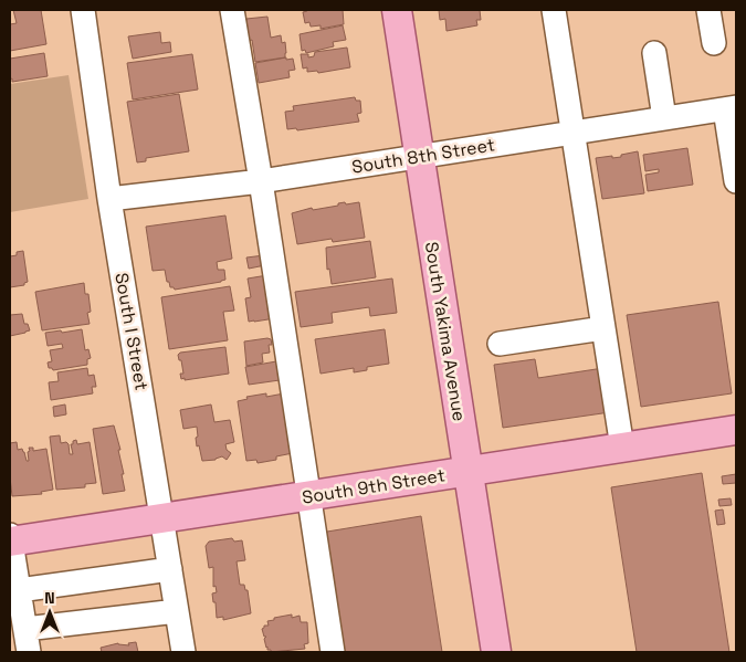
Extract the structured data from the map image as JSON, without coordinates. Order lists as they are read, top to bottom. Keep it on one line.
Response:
{"streets":{"main road":["South Yakima Avenue","South 9th Street"],"street":["South 8th Street","South I Street"]},"crossings":[["South 8th Street","South I Street"],["South 8th Street","South Yakima Avenue"],["South I Street","South 9th Street"],["South Yakima Avenue","South 9th Street"]],"north":"top"}
